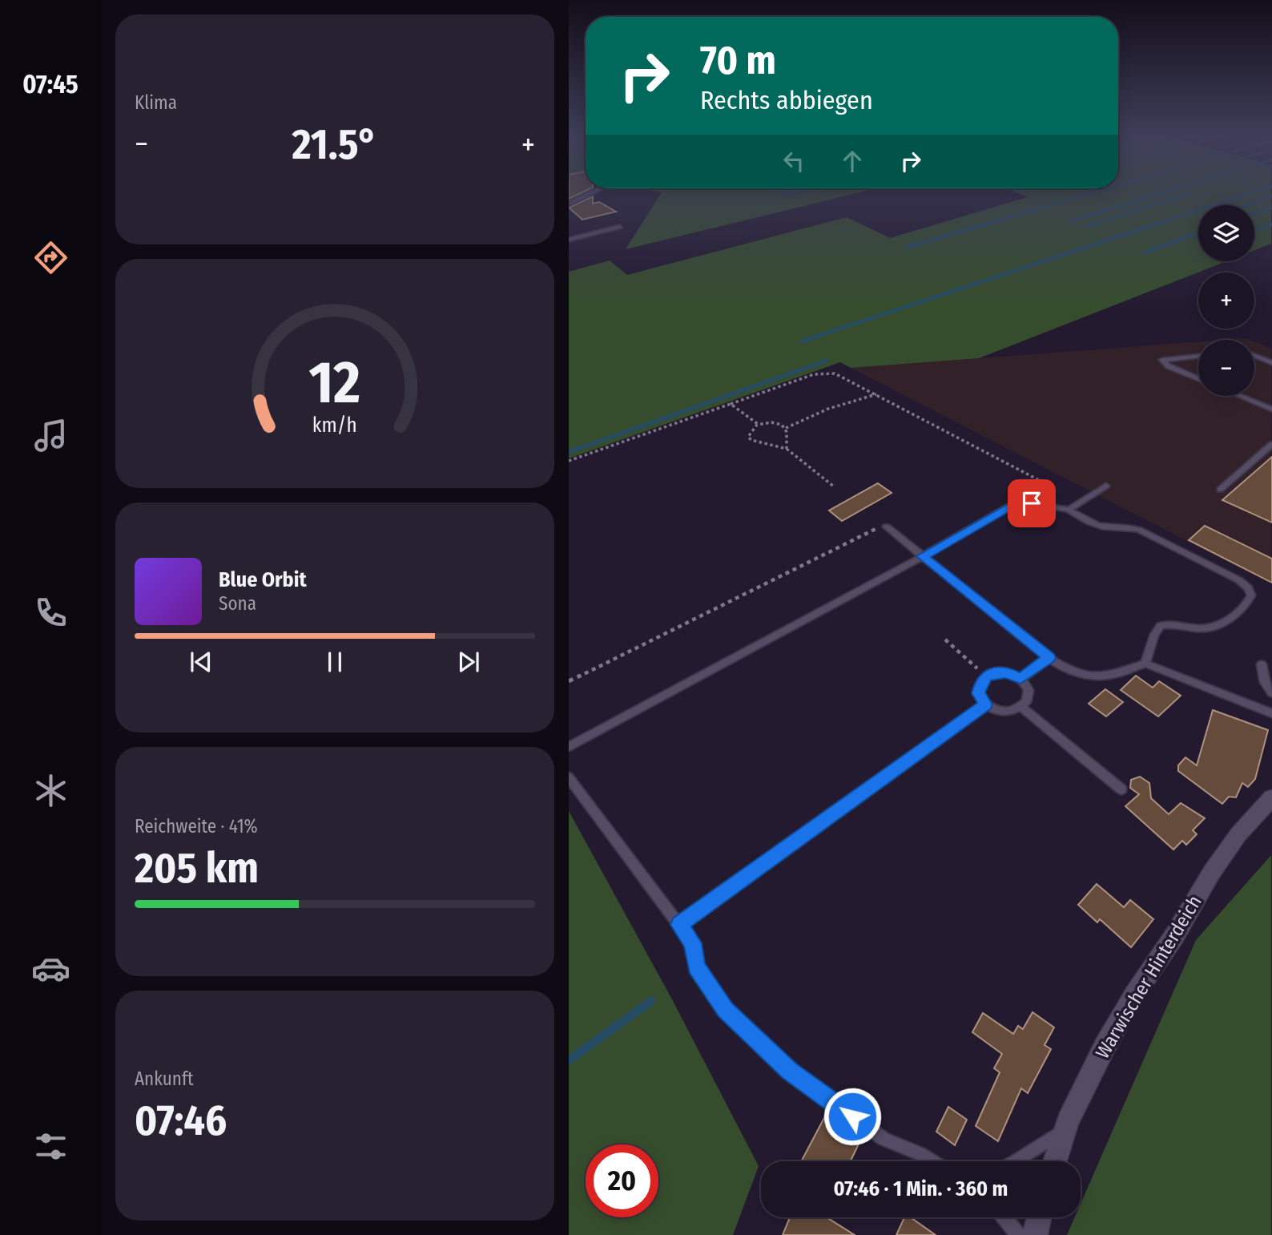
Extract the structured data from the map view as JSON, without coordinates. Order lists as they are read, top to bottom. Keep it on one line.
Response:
{"streets":{"street":["Warwischer Hinterdeich"]},"page":{"tabs":"07:45","tile":["Klima",["Reichweite · 41%","205 km"],["Ankunft","07:46"]],"turn":["70 m","Rechts abbiegen"],"heat":["−","21.5°","+"],"map_buttons":["+","−"],"song":["Blue Orbit","Sona"],"limit":"20","trip":"07:46 · 1 Min. · 360 m","gauge":["12","km/h"]}}
